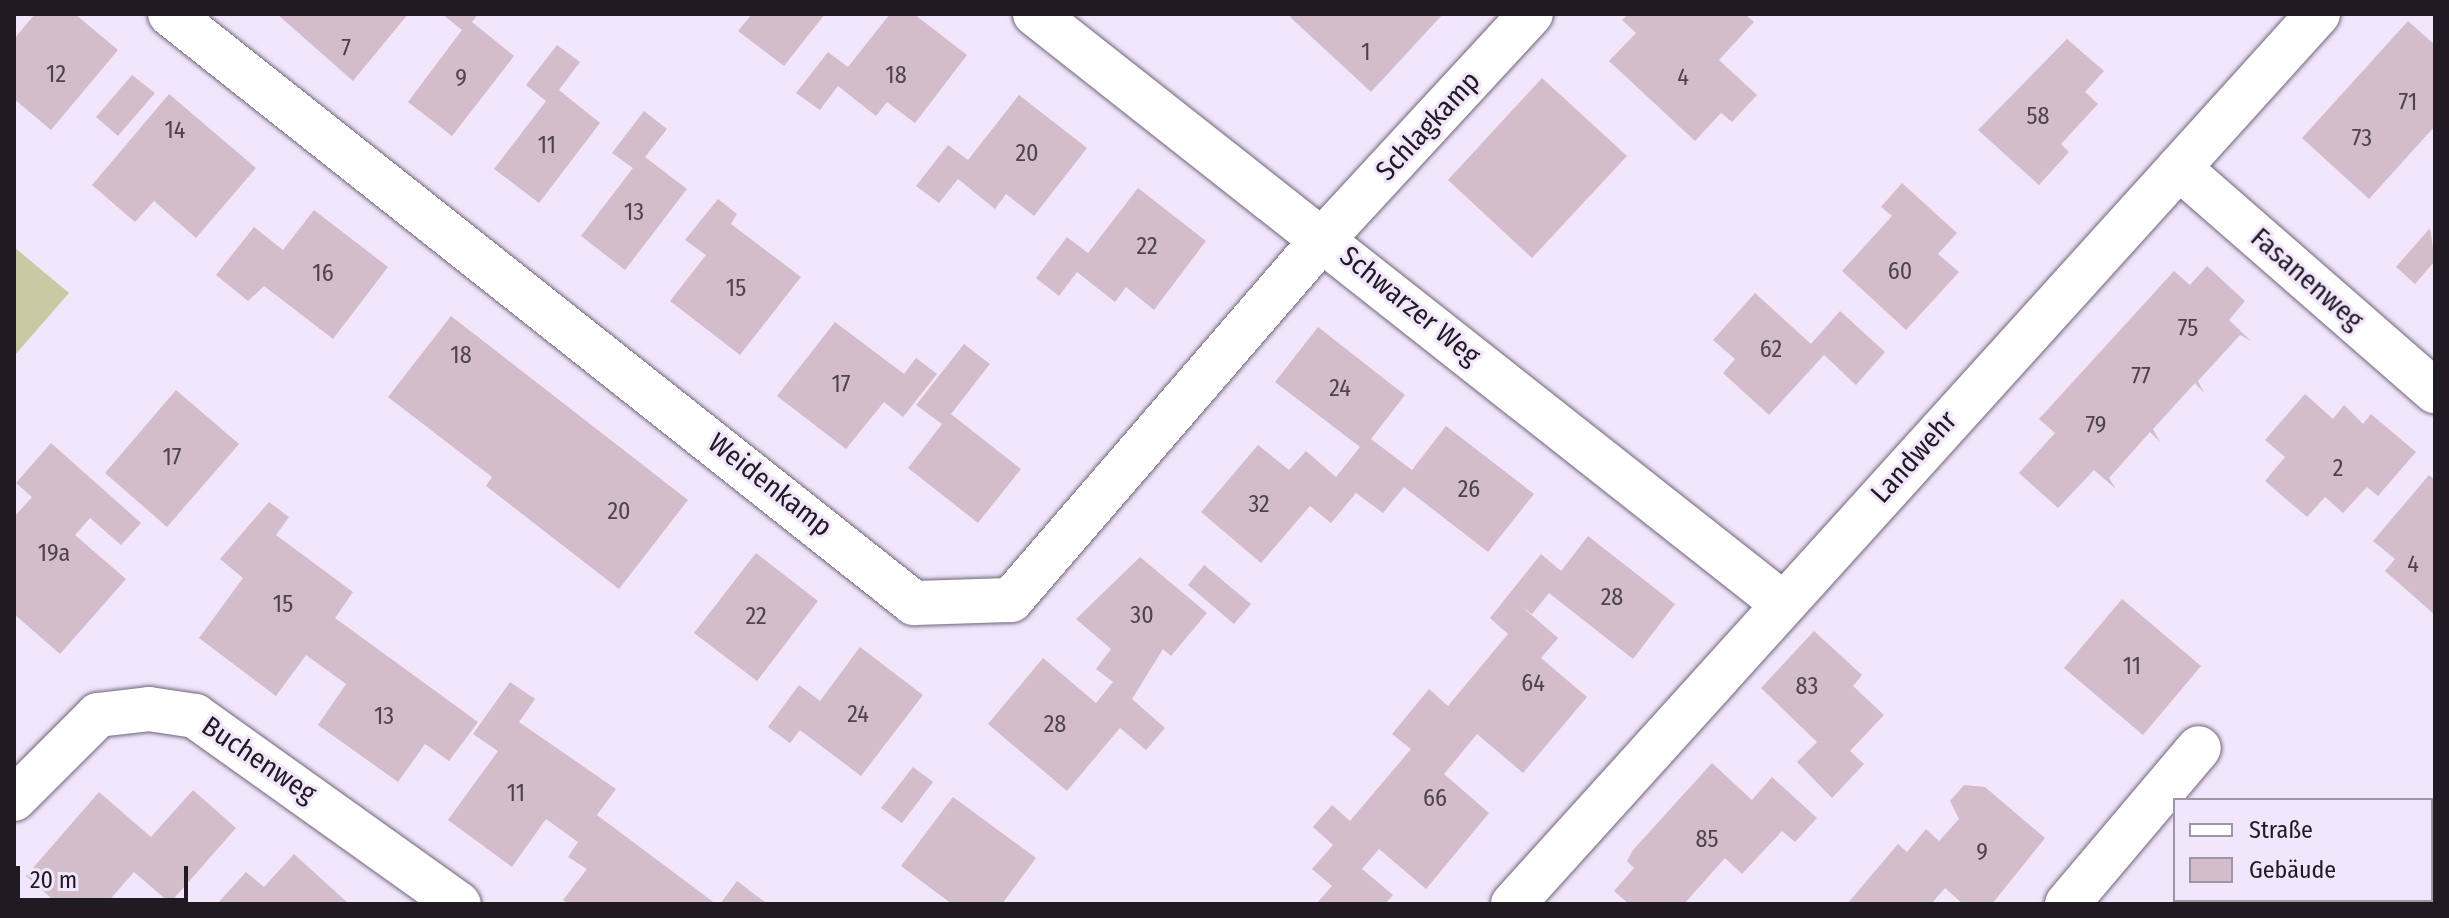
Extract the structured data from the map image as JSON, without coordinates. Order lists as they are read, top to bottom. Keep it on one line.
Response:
{"streets":{"street":["Schlagkamp","Fasanenweg","Schwarzer Weg","Landwehr","Weidenkamp","Buchenweg"]},"crossings":[["Schlagkamp","Schwarzer Weg"],["Schlagkamp","Weidenkamp"],["Fasanenweg","Landwehr"],["Schwarzer Weg","Landwehr"],["Schwarzer Weg","Weidenkamp"]],"house_numbers":["7","1","12","18","4","9","71","58","14","73","11","20","13","22","60","16","15","75","62","18","77","17","24","79","17","2","26","32","20","19a","4","28","15","30","22","11","64","83","24","13","28","11","66","85","9"],"legend":["Straße","Gebäude"],"scale_bar":"20 m"}
